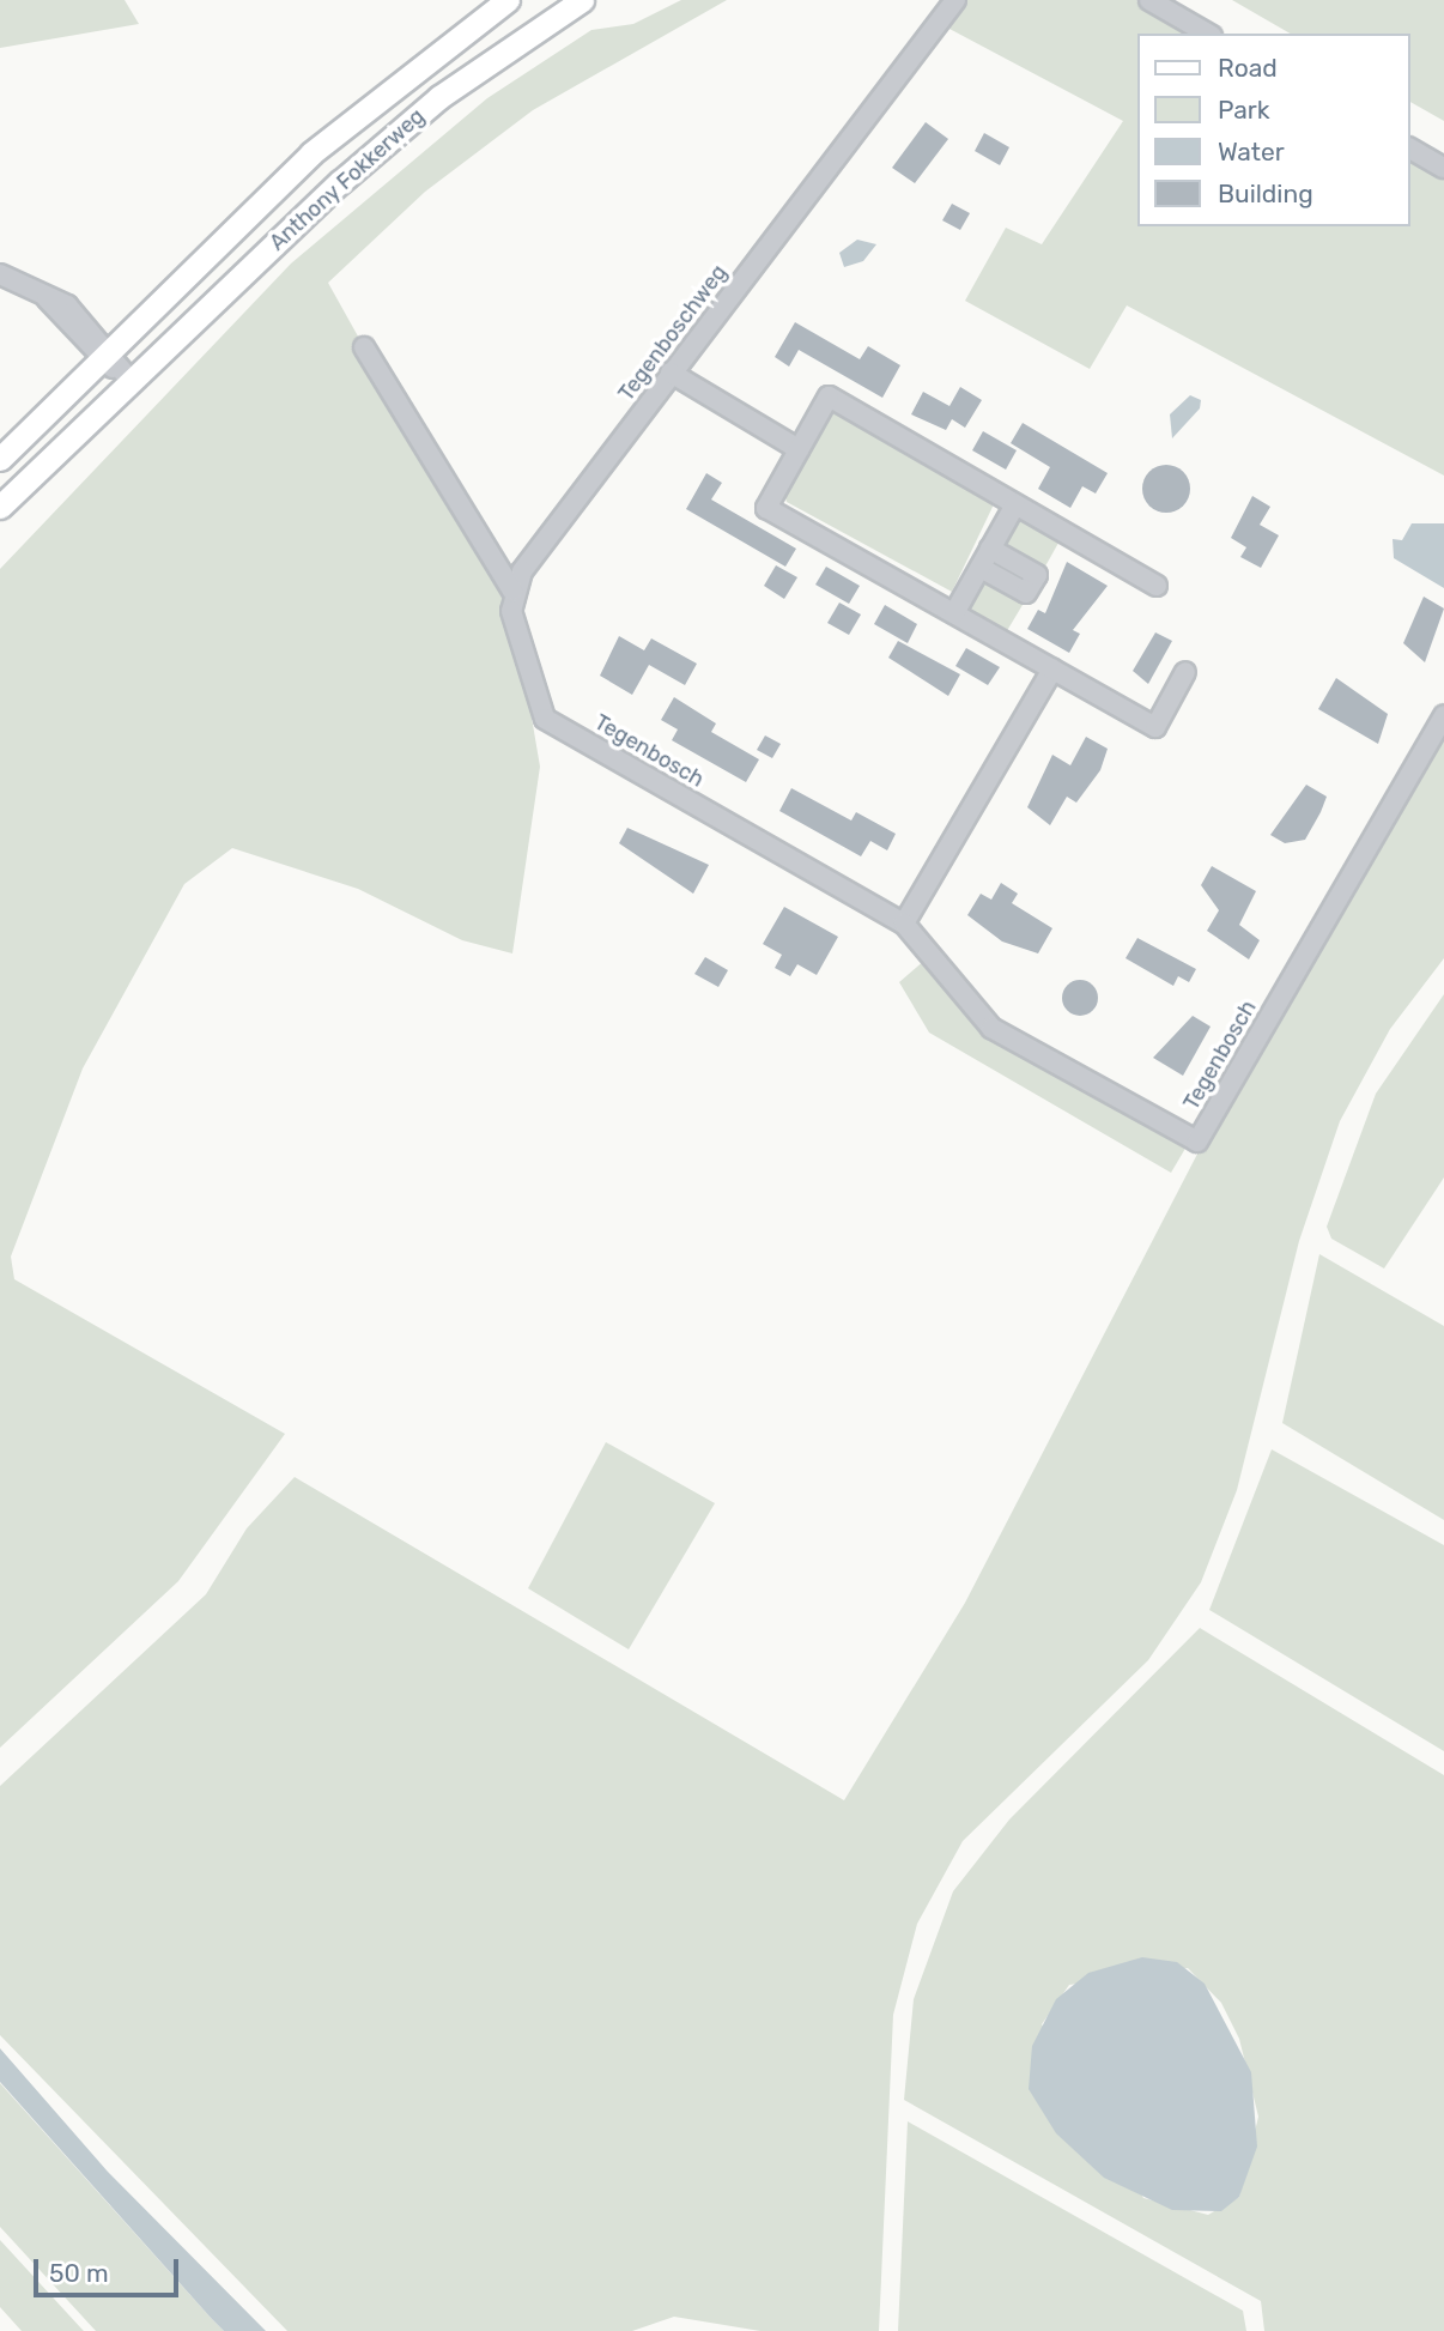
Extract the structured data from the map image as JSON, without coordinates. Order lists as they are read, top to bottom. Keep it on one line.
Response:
{"streets":{"main road":["Anthony Fokkerweg"],"street":["Tegenboschweg","Tegenbosch"]},"crossings":[["Tegenboschweg","Tegenbosch"]],"legend":["Road","Park","Water","Building"],"scale_bar":"50 m"}
